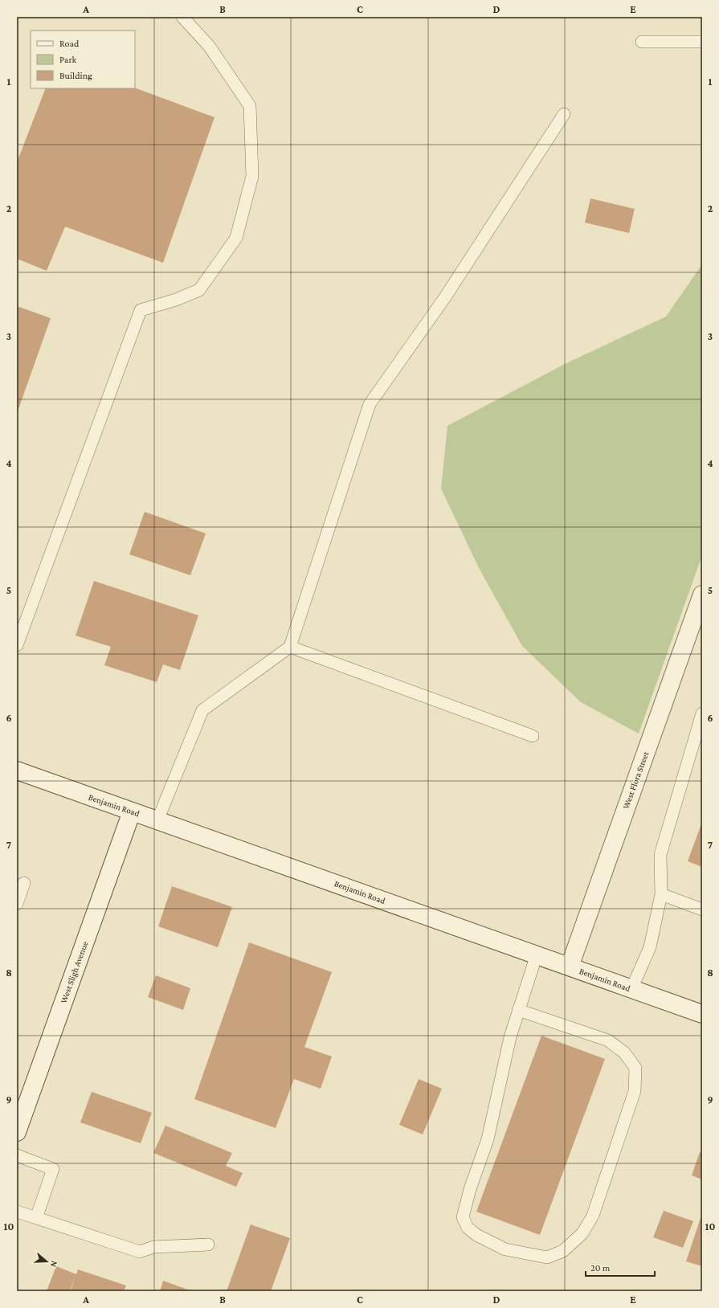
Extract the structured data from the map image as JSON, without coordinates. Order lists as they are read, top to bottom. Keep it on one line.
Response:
{"streets":{"street":["West Flora Street","Benjamin Road","West Sligh Avenue"]},"crossings":[["West Flora Street","Benjamin Road"],["Benjamin Road","West Sligh Avenue"]],"legend":["Road","Park","Building"],"scale_bar":"20 m","north":"right","grid":{"columns":["A","B","C","D","E"],"rows":["1","2","3","4","5","6","7","8","9","10"]}}
